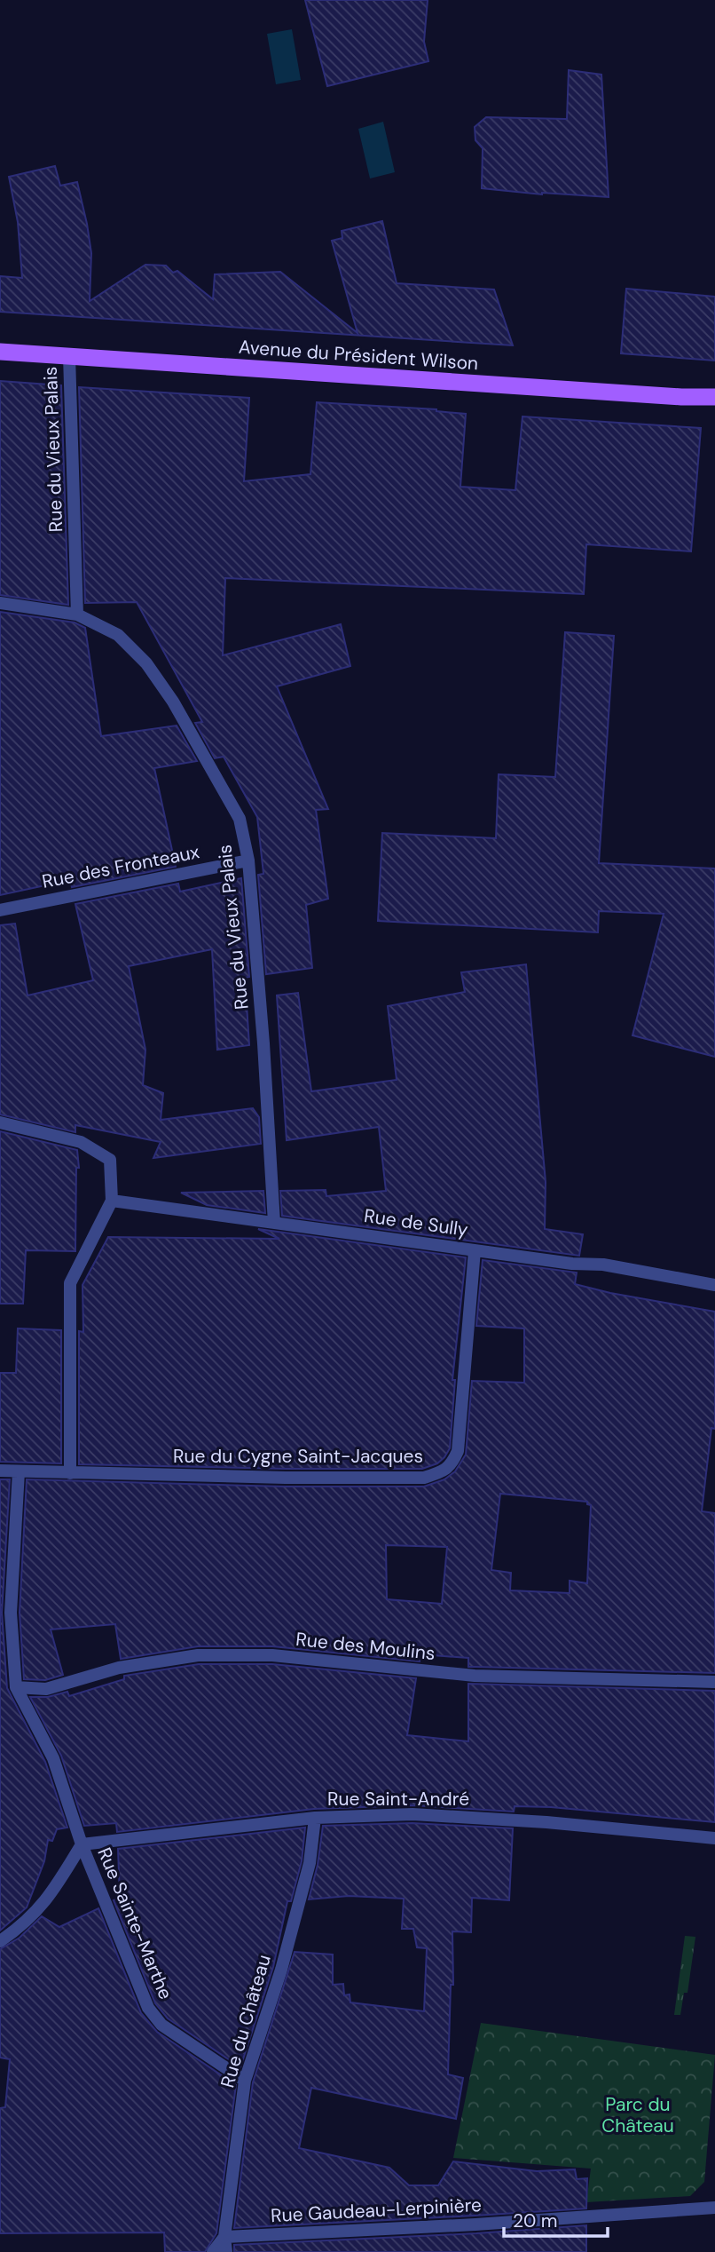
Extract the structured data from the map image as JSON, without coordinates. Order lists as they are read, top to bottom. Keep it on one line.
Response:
{"streets":{"main road":["Avenue du Président Wilson"],"street":["Rue du Vieux Palais","Rue des Fronteaux","Rue de Sully","Rue du Cygne Saint-Jacques","Rue des Moulins","Rue Saint-André","Rue Sainte-Marthe","Rue du Château","Rue Gaudeau-Lerpinière"]},"crossings":[["Avenue du Président Wilson","Rue du Vieux Palais"],["Rue du Vieux Palais","Rue des Fronteaux"],["Rue du Vieux Palais","Rue de Sully"],["Rue de Sully","Rue du Cygne Saint-Jacques"],["Rue des Moulins","Rue Sainte-Marthe"],["Rue Saint-André","Rue Sainte-Marthe"],["Rue Saint-André","Rue du Château"],["Rue Sainte-Marthe","Rue du Château"],["Rue du Château","Rue Gaudeau-Lerpinière"]],"parks":["Parc du Château"],"scale_bar":"20 m"}
